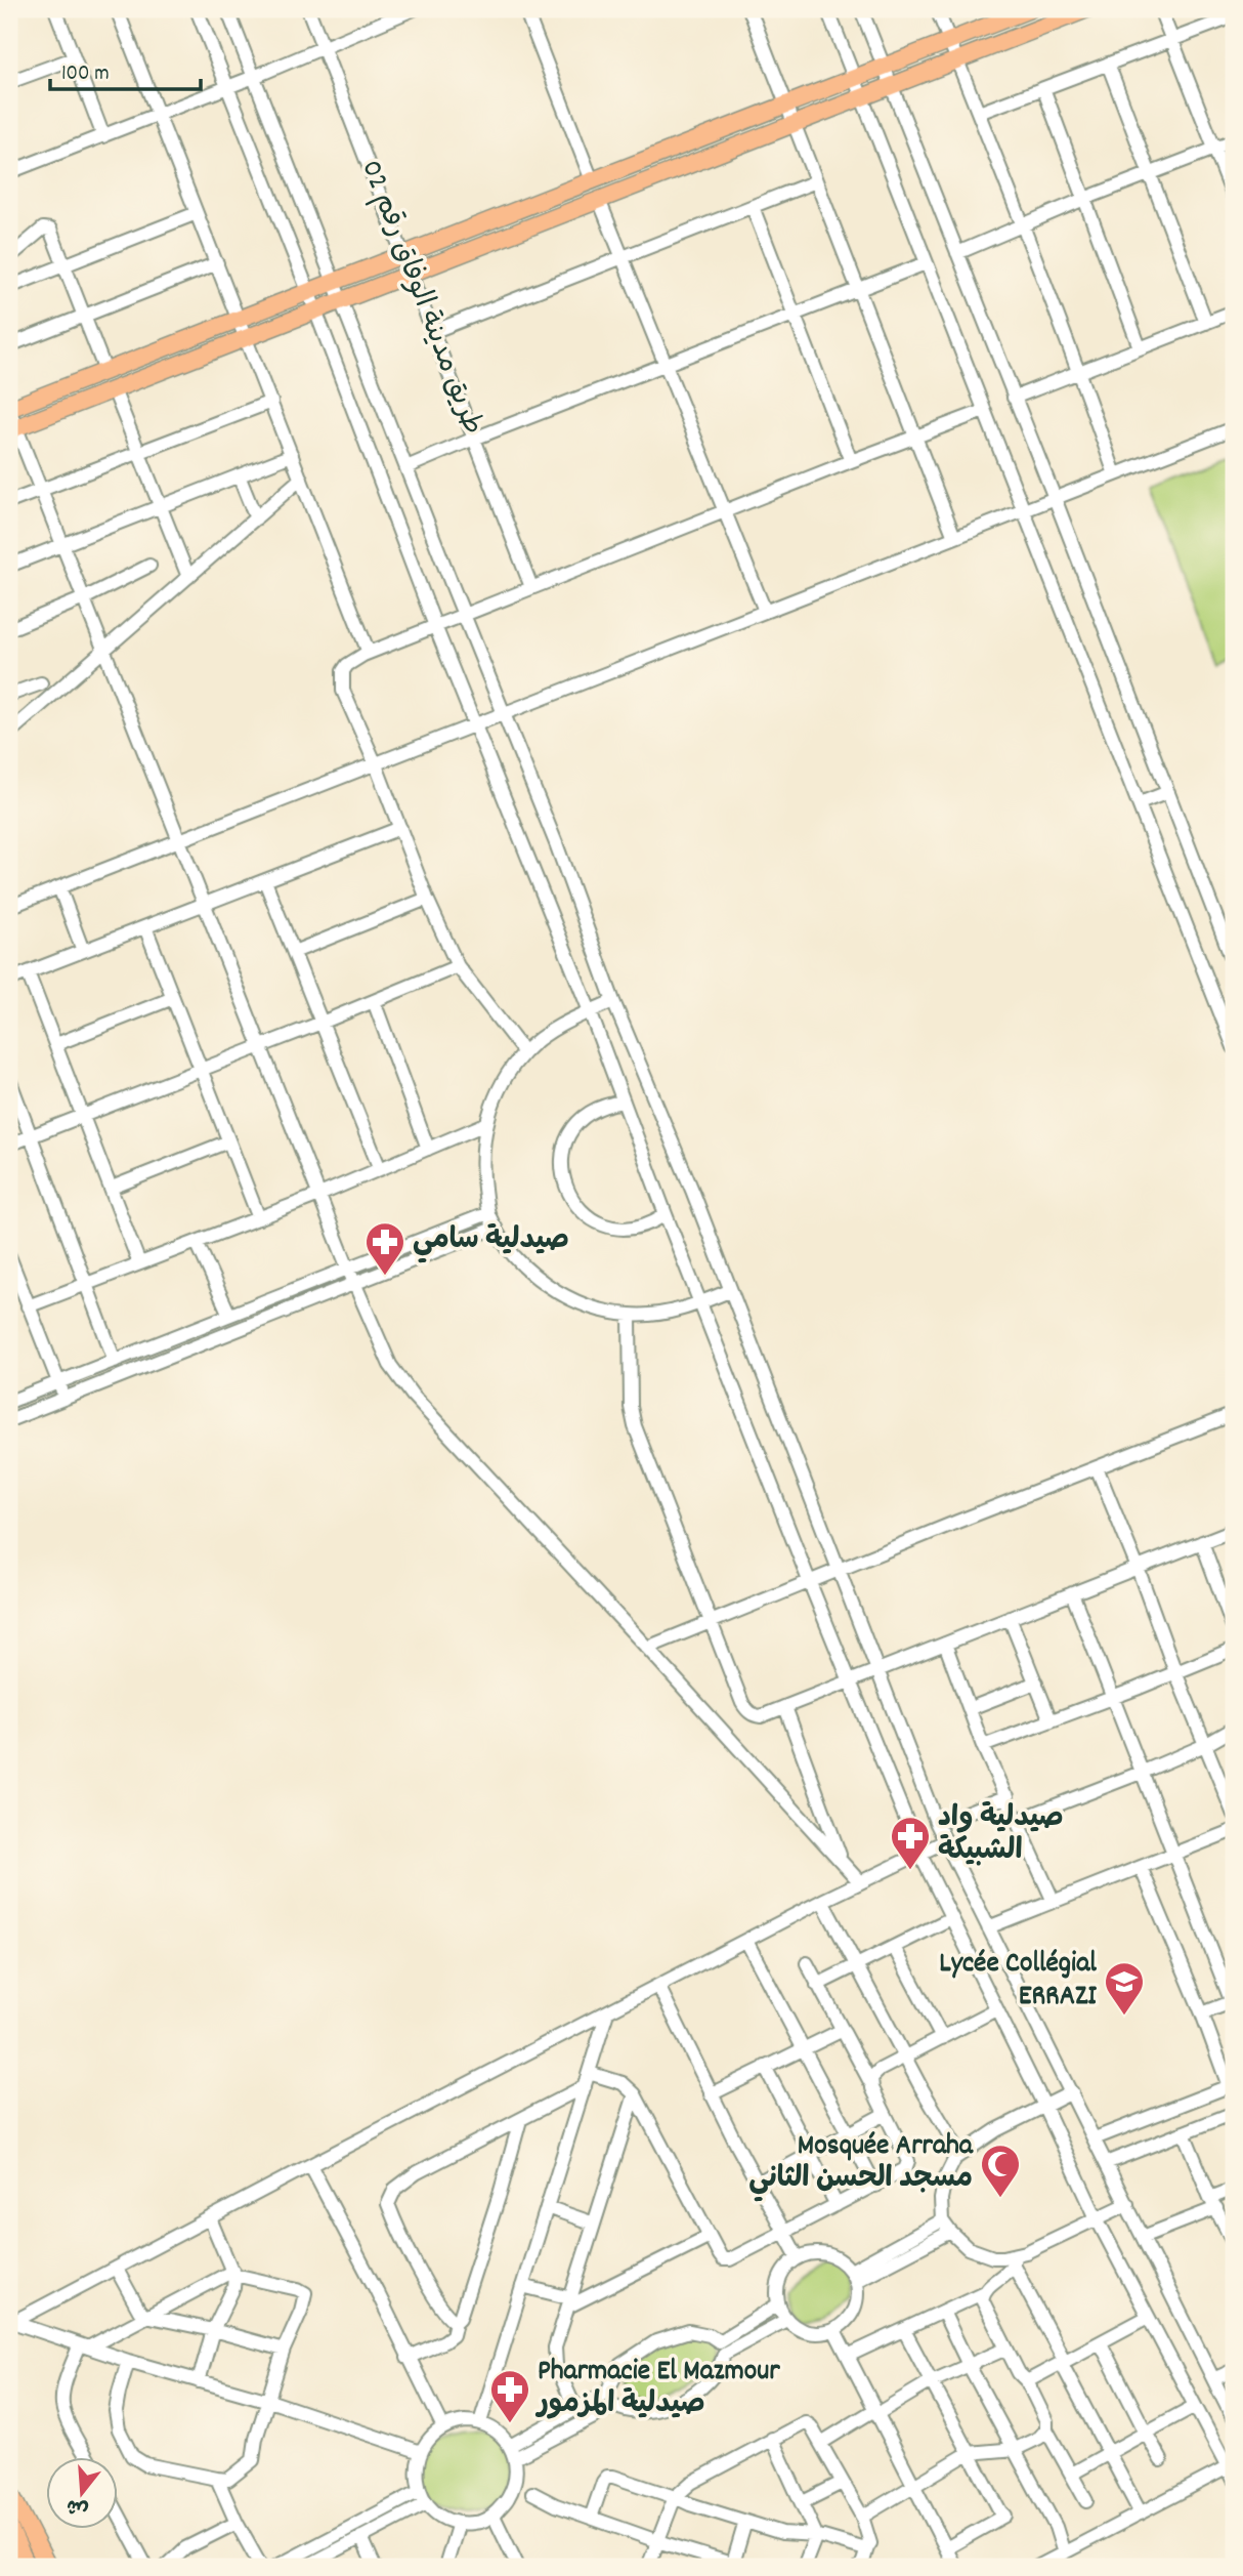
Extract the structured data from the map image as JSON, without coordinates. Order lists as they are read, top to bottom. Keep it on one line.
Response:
{"streets":{"street":["طريق مدينة الوفاق رقم 02"]},"places":{"pharmacy":["صيدلية سامي","صيدلية واد الشبيكة","Pharmacie El Mazmour صيدلية المزمور"],"school or university":["Lycée Collégial ERRAZI"],"mosque":["Mosquée Arraha مسجد الحسن الثاني"]},"scale_bar":"100 m","north":"bottom"}
